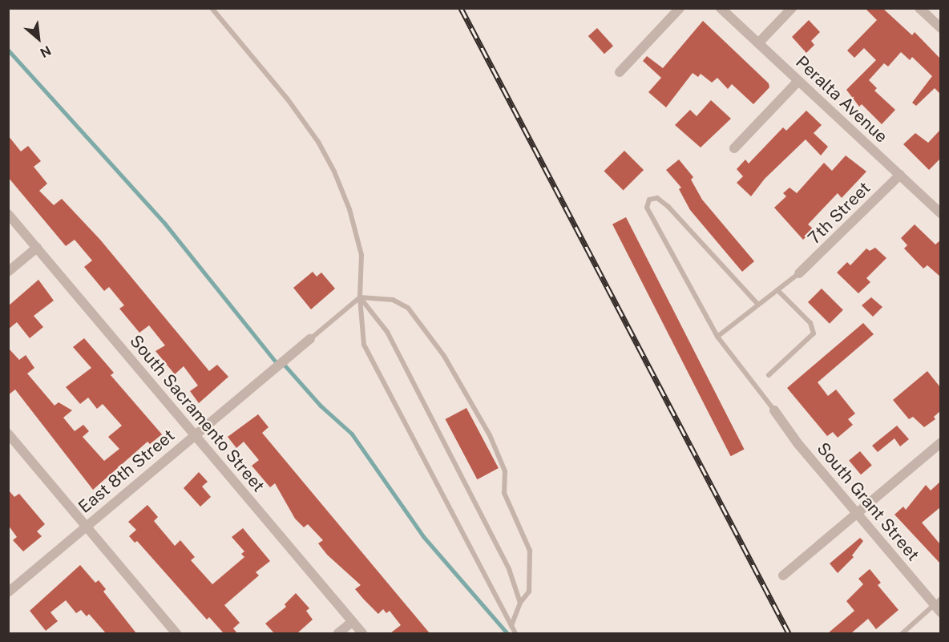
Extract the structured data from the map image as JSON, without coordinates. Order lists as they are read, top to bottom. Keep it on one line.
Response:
{"streets":{"street":["Peralta Avenue","7th Street","South Sacramento Street","East 8th Street","South Grant Street"]},"crossings":[["Peralta Avenue","7th Street"],["South Sacramento Street","East 8th Street"]],"north":"bottom right"}
